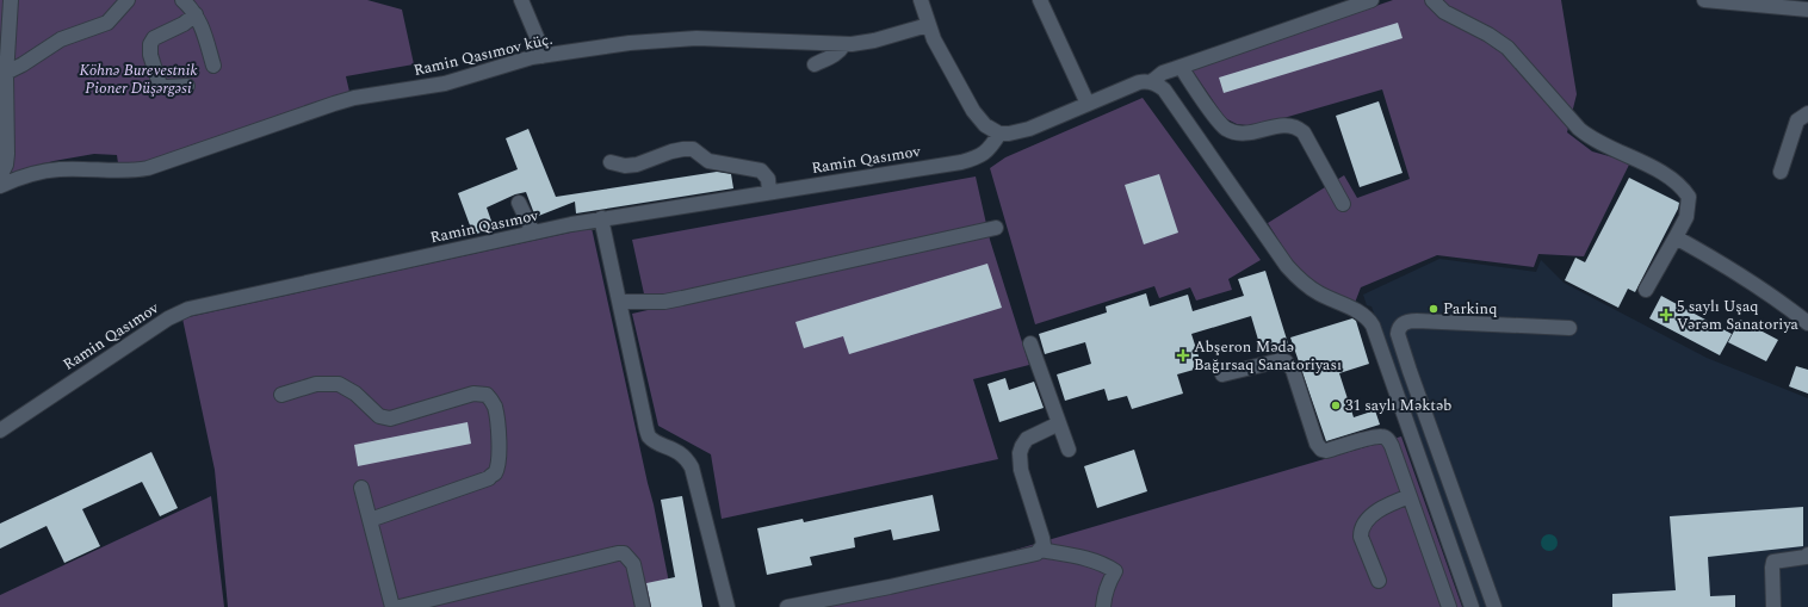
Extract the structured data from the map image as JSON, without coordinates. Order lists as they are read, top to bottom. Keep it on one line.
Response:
{"streets":{"street":["Ramin Qasımov küç.","Ramin Qasımov"]},"parks":["Köhnə Burevestnik Pioner Düşərgəsi"],"places":{"other":["Parkinq","31 saylı Məktəb"],"health":["5 saylı Uşaq Vərəm Sanatoriya","Abşeron Mədə Bağırsaq Sanatoriyası"]}}
